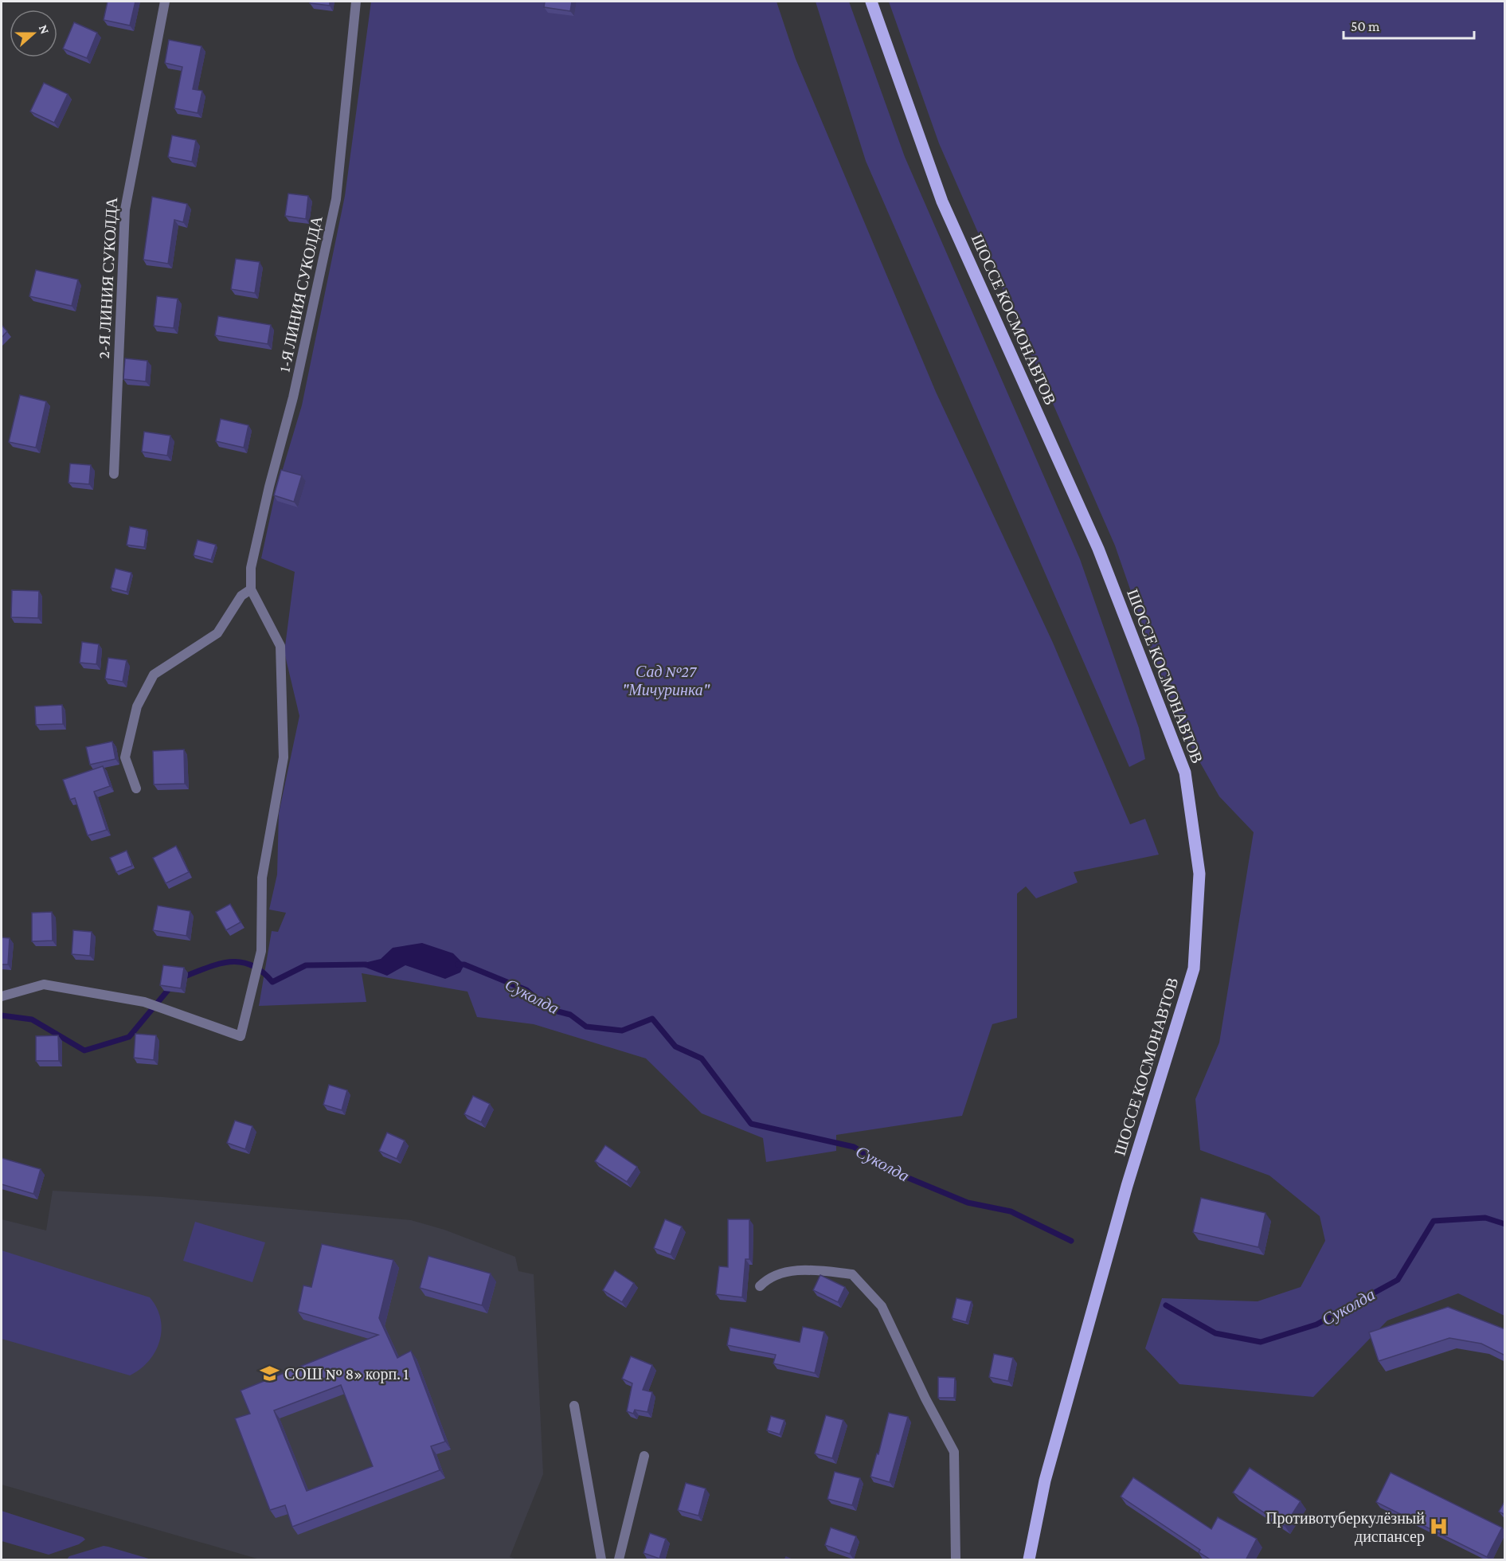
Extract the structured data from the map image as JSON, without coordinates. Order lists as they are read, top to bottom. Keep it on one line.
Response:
{"streets":{"main road":["ШОССЕ КОСМОНАВТОВ"],"street":["2-Я ЛИНИЯ СУКОЛДА","1-Я ЛИНИЯ СУКОЛДА"]},"water":["Суколда"],"parks":["Сад №27 \"Мичуринка\""],"places":{"school or university":["СОШ № 8» корп. 1"],"hospital":["Противотуберкулёзный диспансер"]},"scale_bar":"50 m","north":"right"}
